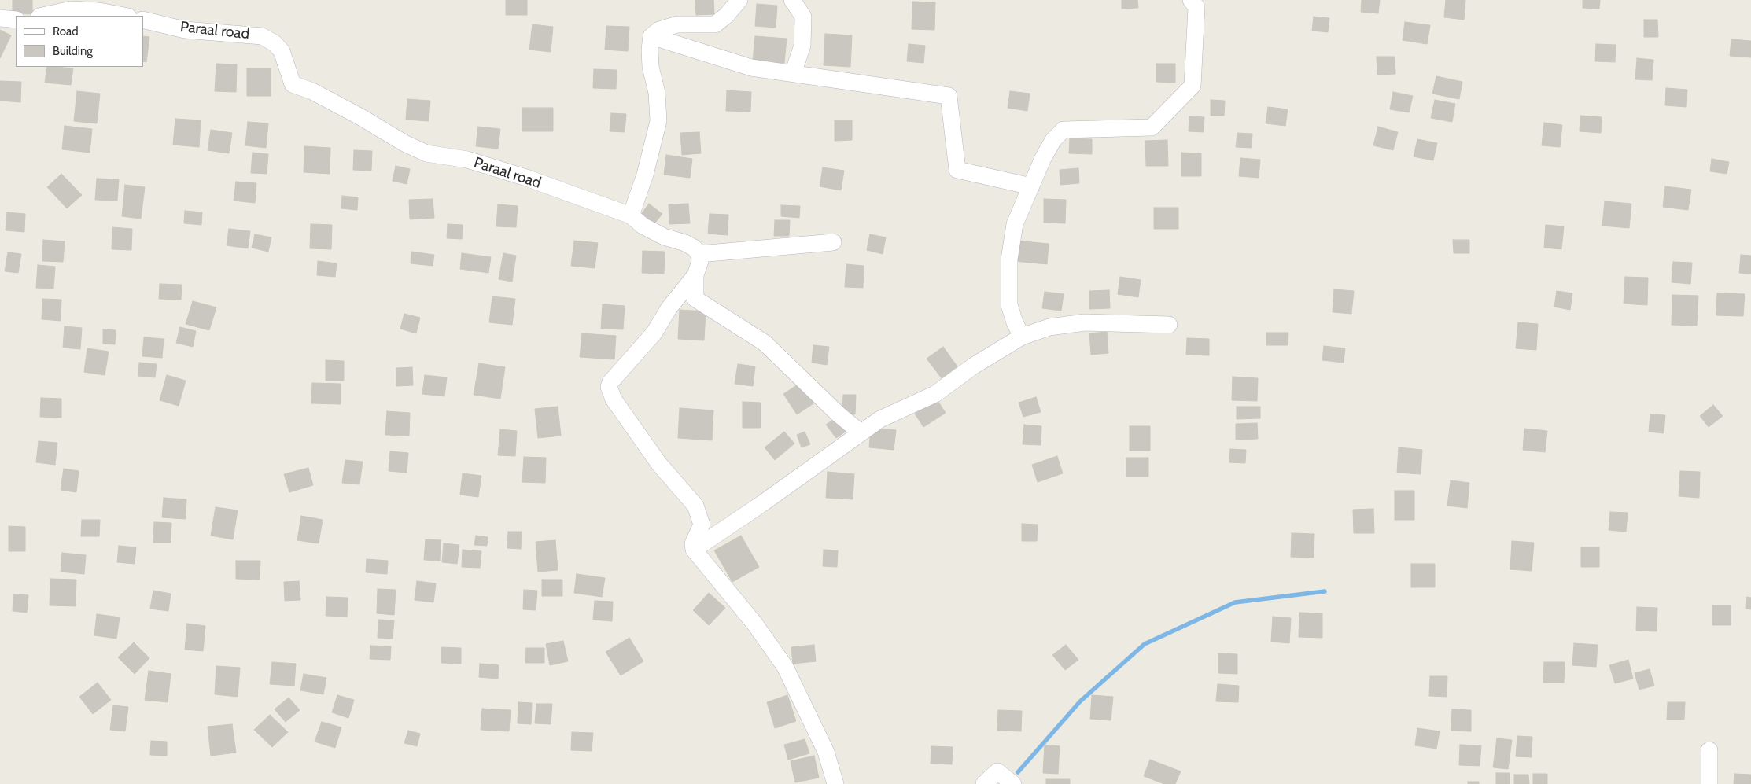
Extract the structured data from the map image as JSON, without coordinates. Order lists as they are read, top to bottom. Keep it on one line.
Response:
{"streets":{"street":["Paraal road"]},"legend":["Road","Building"]}
